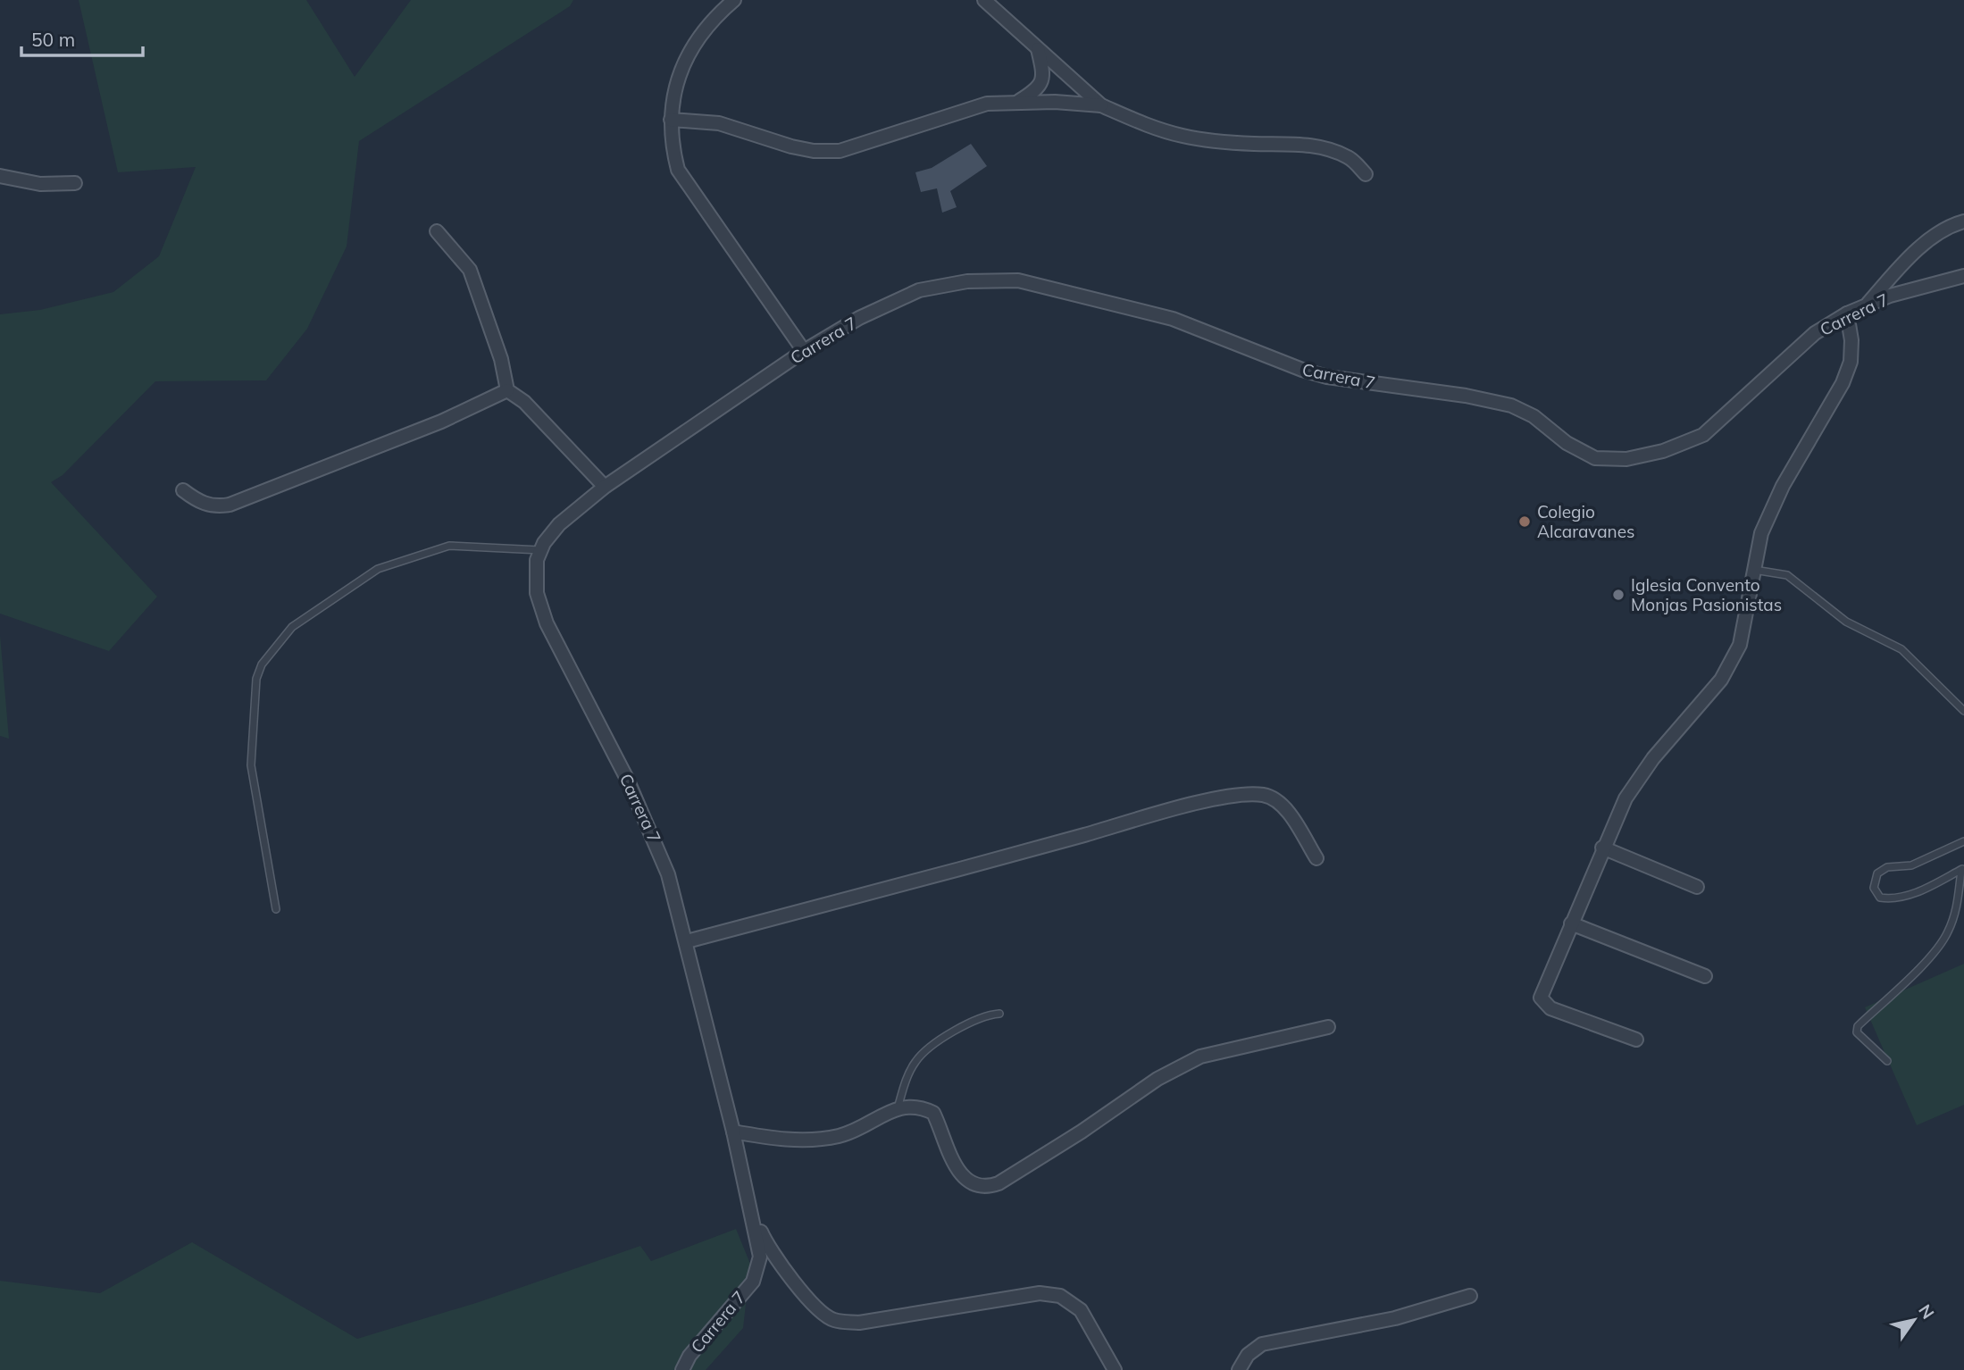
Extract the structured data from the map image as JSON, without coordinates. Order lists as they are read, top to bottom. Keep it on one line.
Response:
{"streets":{"street":["Carrera 7"]},"places":["Colegio Alcaravanes","Iglesia Convento Monjas Pasionistas"],"scale_bar":"50 m","north":"top right"}
